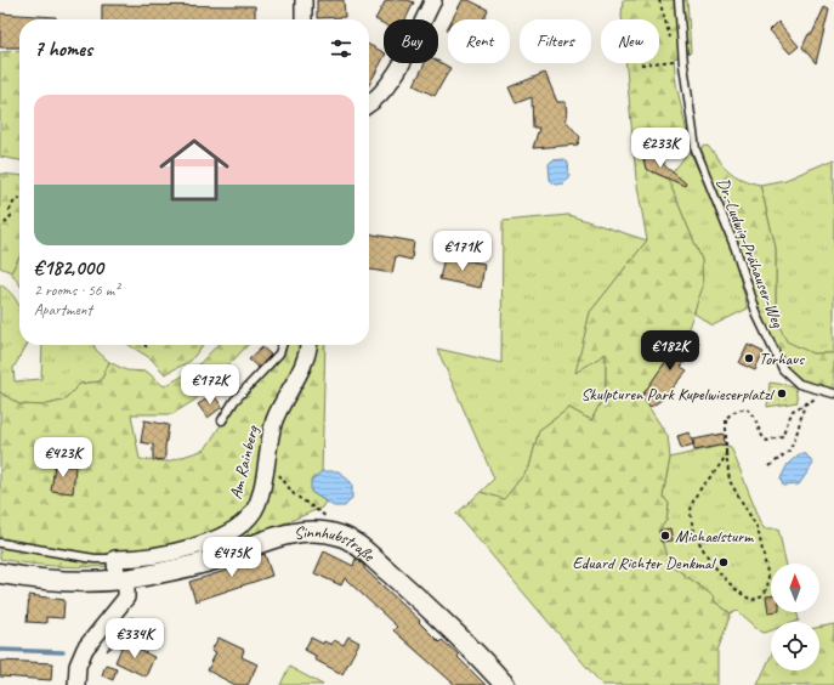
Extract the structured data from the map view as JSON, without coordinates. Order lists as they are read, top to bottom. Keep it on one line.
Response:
{"streets":{"street":["Am Rainberg","Sinnhubstraße"],"lane":["Dr.-Ludwig-Prähauser-Weg"]},"places":["Torhaus","Skulpturen Park Kupelwieserplatzl","Michaelsturm","Eduard Richter Denkmal"],"north":"top","page":{"chip":["Buy","Rent","Filters","New"],"heading":"7 homes","list":[{"name":"€182,000","note":"2 rooms · 56 m² · Apartment"}],"price":["€233K","€171K","€182K","€172K","€423K","€475K","€334K"]}}
